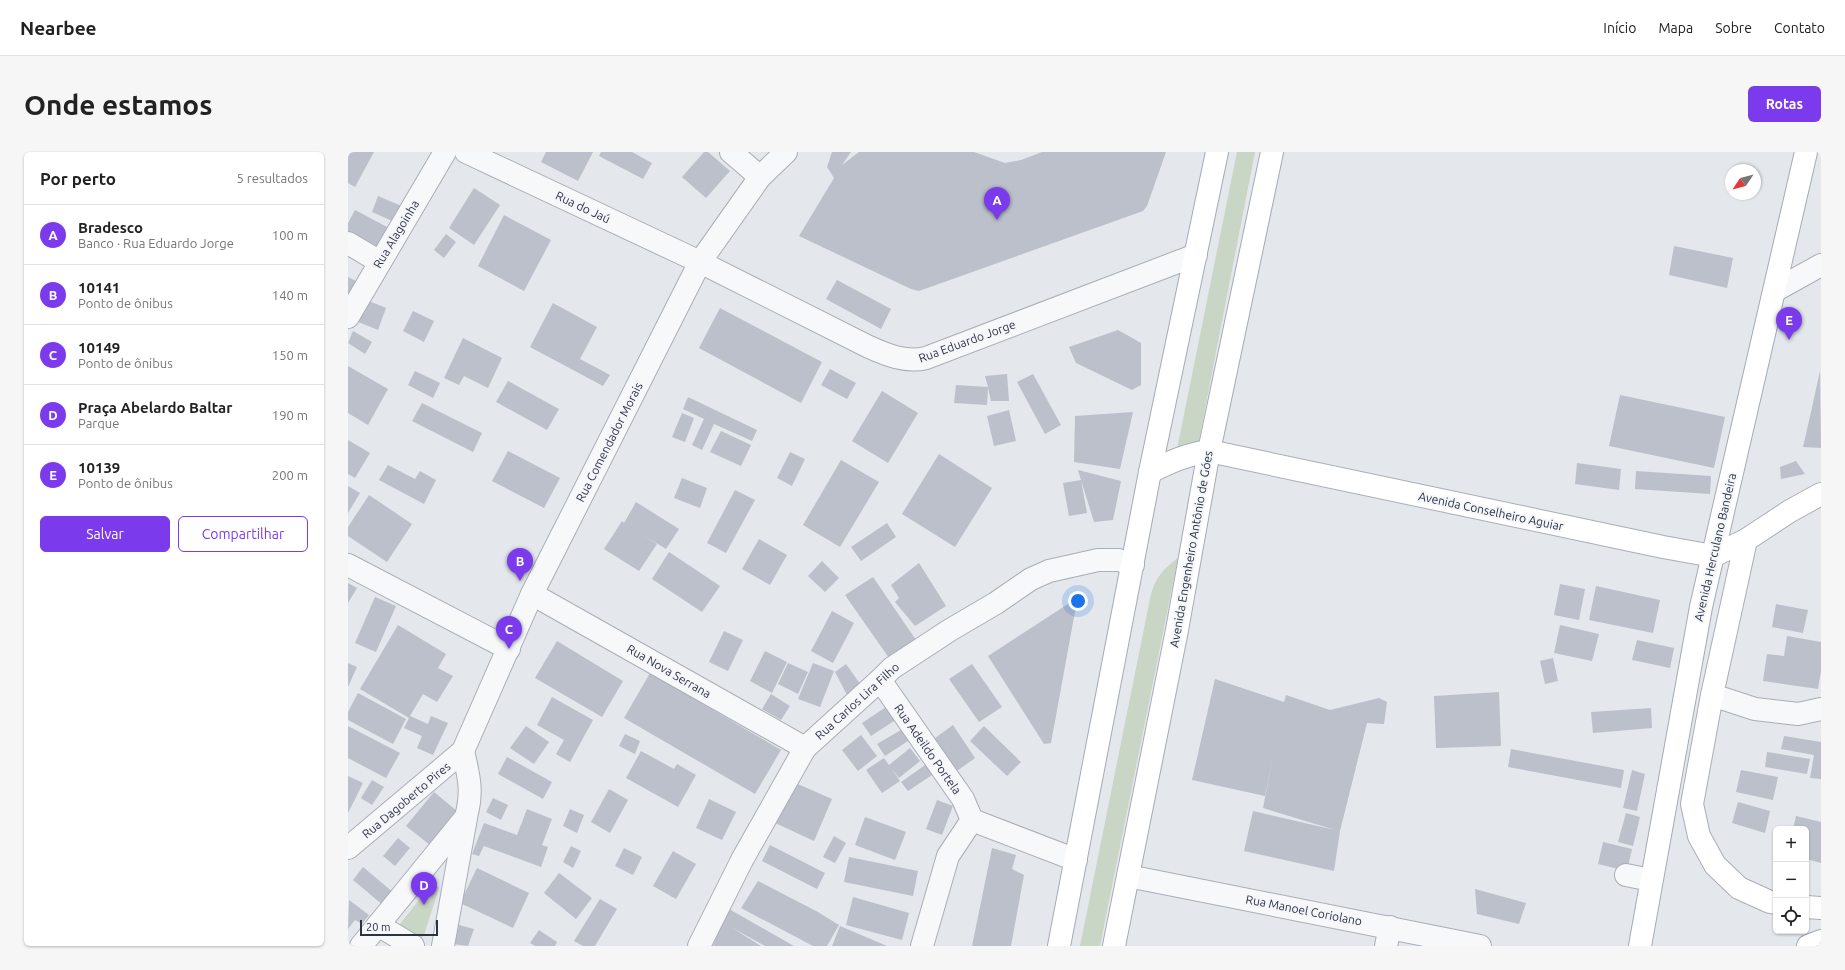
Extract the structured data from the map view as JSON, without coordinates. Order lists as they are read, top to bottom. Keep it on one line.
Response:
{"streets":{"main road":["Avenida Conselheiro Aguiar","Avenida Herculano Bandeira","Avenida Engenheiro Antônio de Góes"],"street":["Rua do Jaú","Rua Alagoinha","Rua Eduardo Jorge","Rua Comendador Morais","Rua Nova Serrana","Rua Carlos Lira Filho","Rua Adeildo Portela","Rua Dagoberto Pires","Rua Manoel Coriolano"]},"crossings":[["Rua do Jaú","Rua Eduardo Jorge"],["Rua do Jaú","Rua Comendador Morais"],["Rua Eduardo Jorge","Rua Comendador Morais"],["Rua Comendador Morais","Rua Nova Serrana"],["Rua Comendador Morais","Rua Dagoberto Pires"],["Avenida Conselheiro Aguiar","Avenida Herculano Bandeira"],["Avenida Conselheiro Aguiar","Avenida Engenheiro Antônio de Góes"],["Avenida Engenheiro Antônio de Góes","Rua Manoel Coriolano"],["Rua Nova Serrana","Rua Carlos Lira Filho"],["Rua Carlos Lira Filho","Rua Adeildo Portela"]],"scale_bar":"20 m","north":"bottom left","page":{"header":"Nearbee","nav":["Início","Mapa","Sobre","Contato"],"buttons":["Rotas",["Salvar","Compartilhar"]],"title":"Onde estamos","heading":["Por perto","5 resultados"],"pins":["A","E","B","C","D"],"list":[{"mark":"A","name":"Bradesco","note":"Banco · Rua Eduardo Jorge","value":"100 m"},{"mark":"B","name":"10141","note":"Ponto de ônibus","value":"140 m"},{"mark":"C","name":"10149","note":"Ponto de ônibus","value":"150 m"},{"mark":"D","name":"Praça Abelardo Baltar","note":"Parque","value":"190 m"},{"mark":"E","name":"10139","note":"Ponto de ônibus","value":"200 m"}],"map_buttons":["+","−"],"scale":"20 m"}}
